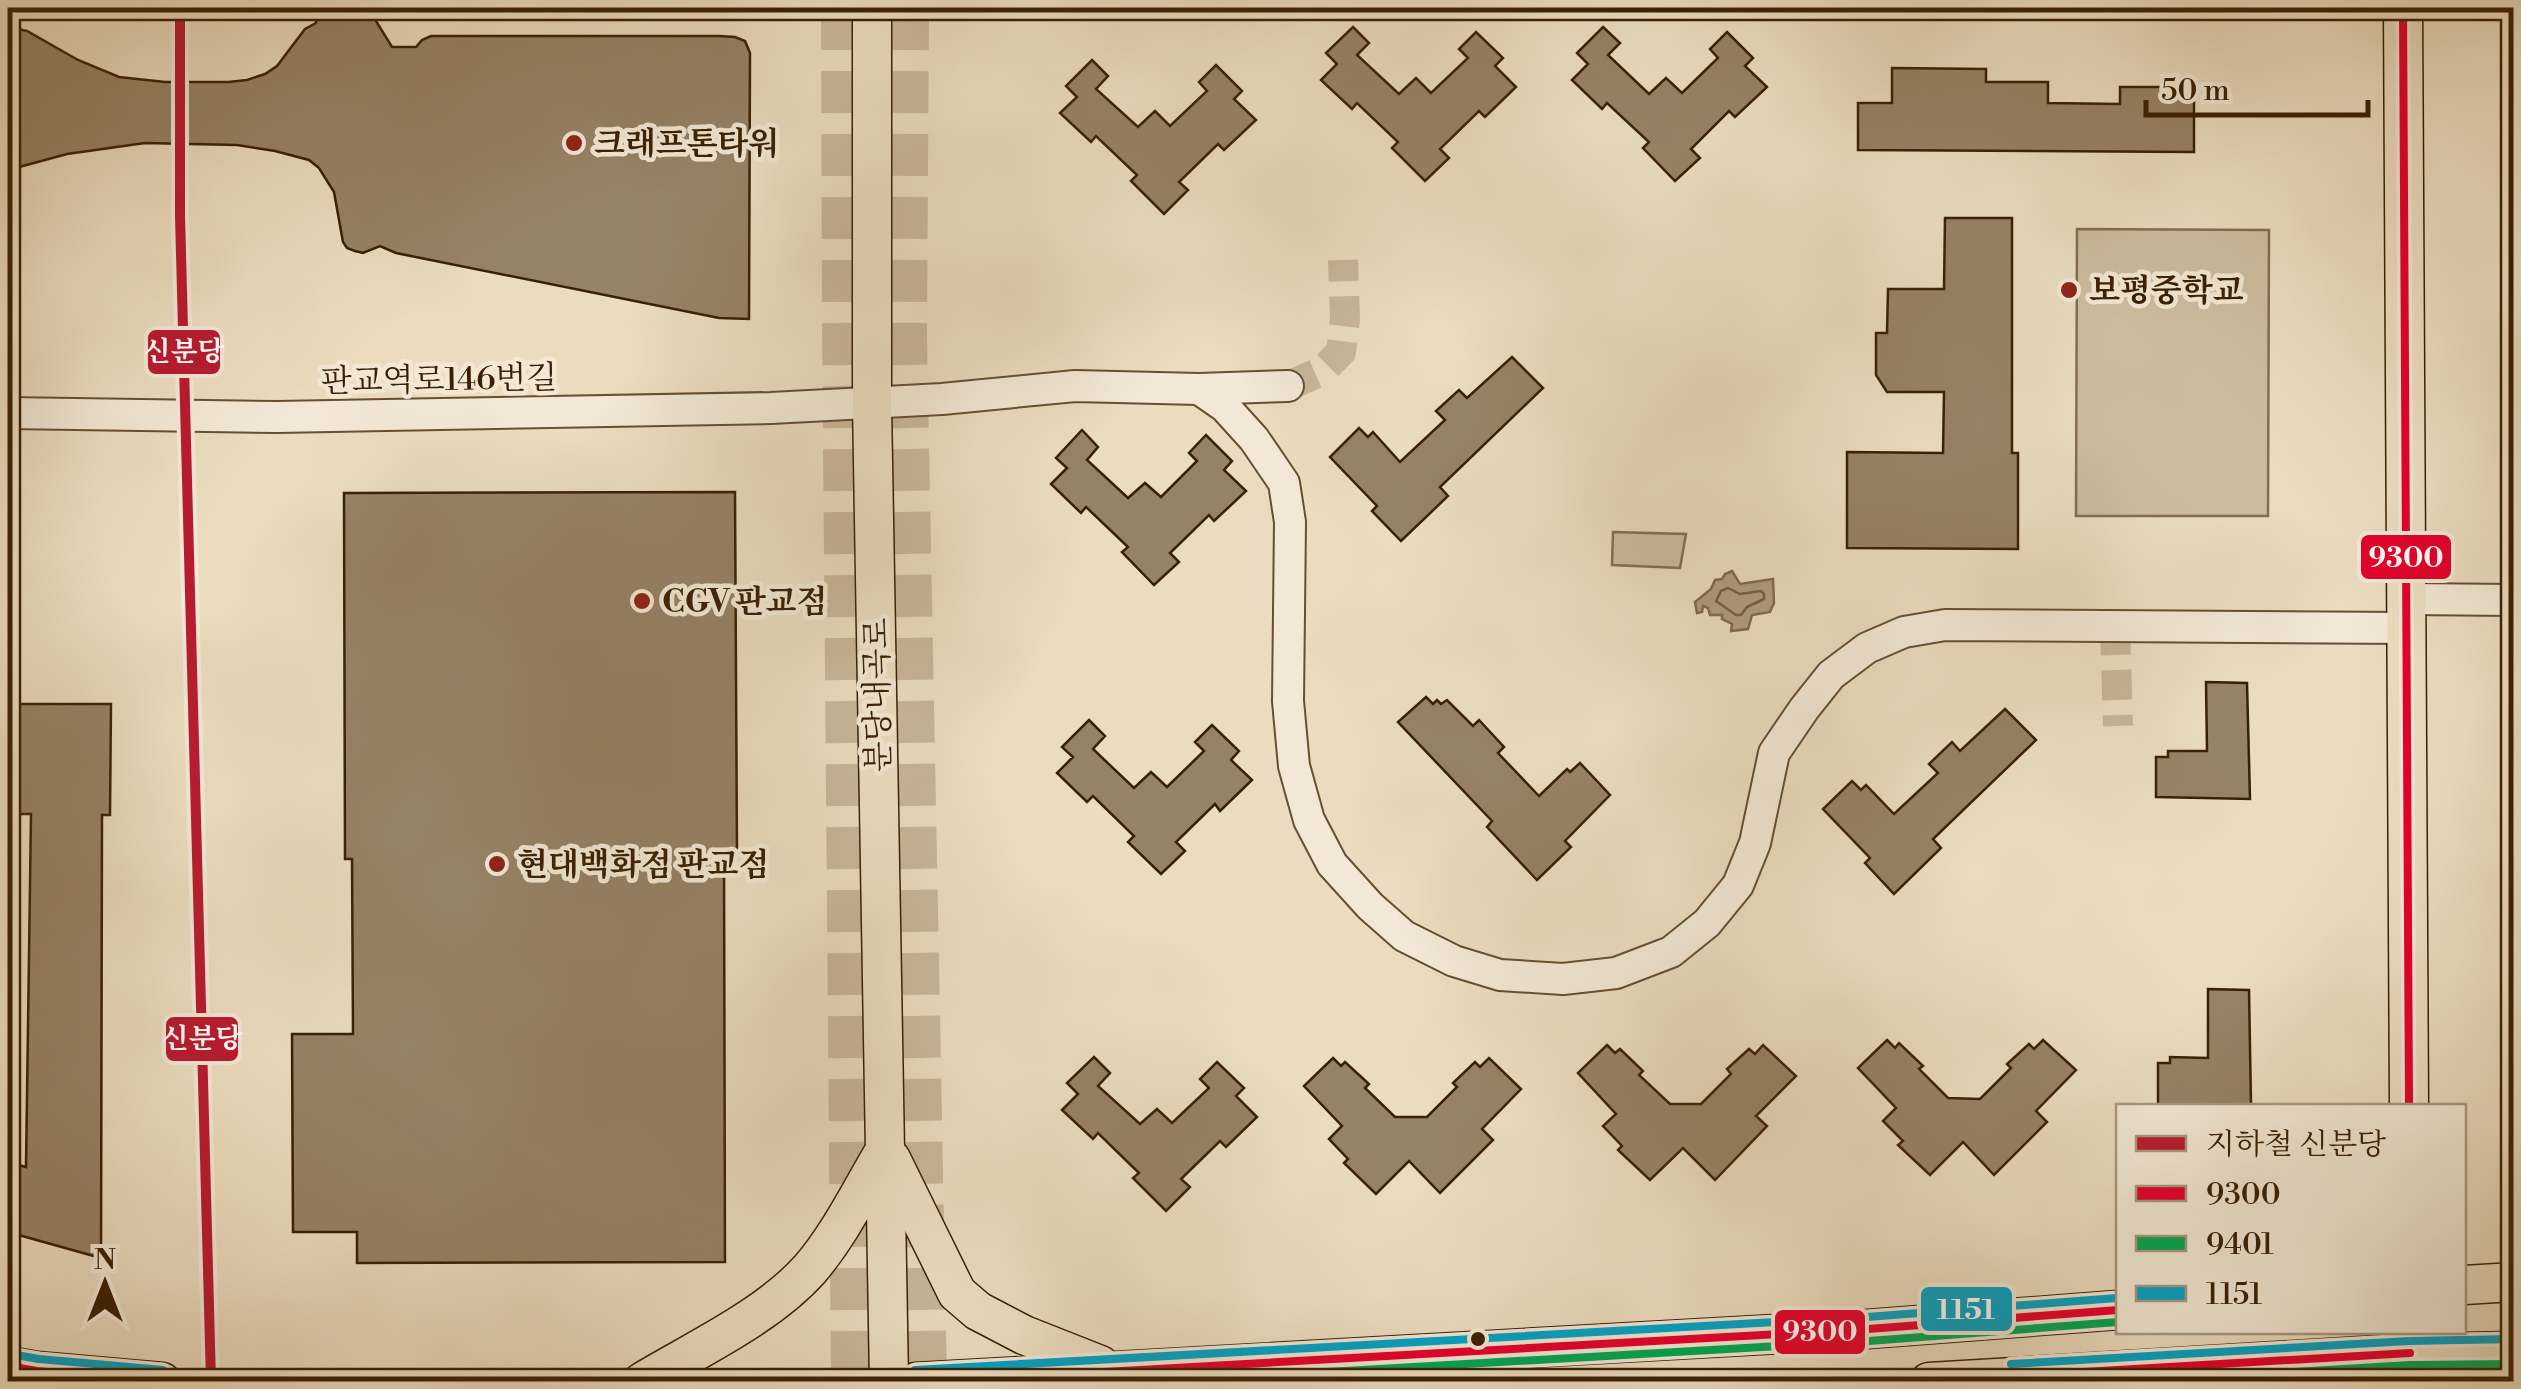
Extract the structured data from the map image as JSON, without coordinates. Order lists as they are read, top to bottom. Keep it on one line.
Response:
{"streets":{"main road":["분당내곡로"],"street":["판교역로146번길"]},"crossings":[["판교역로146번길","분당내곡로"]],"places":["크래프톤타워","보평중학교","CGV 판교점","현대백화점 판교점"],"lines":["metro line 신분당","transit line 9300","transit line 1151","transit line 9401"],"legend":["지하철 신분당","9300","9401","1151"],"scale_bar":"50 m","north":"top"}
